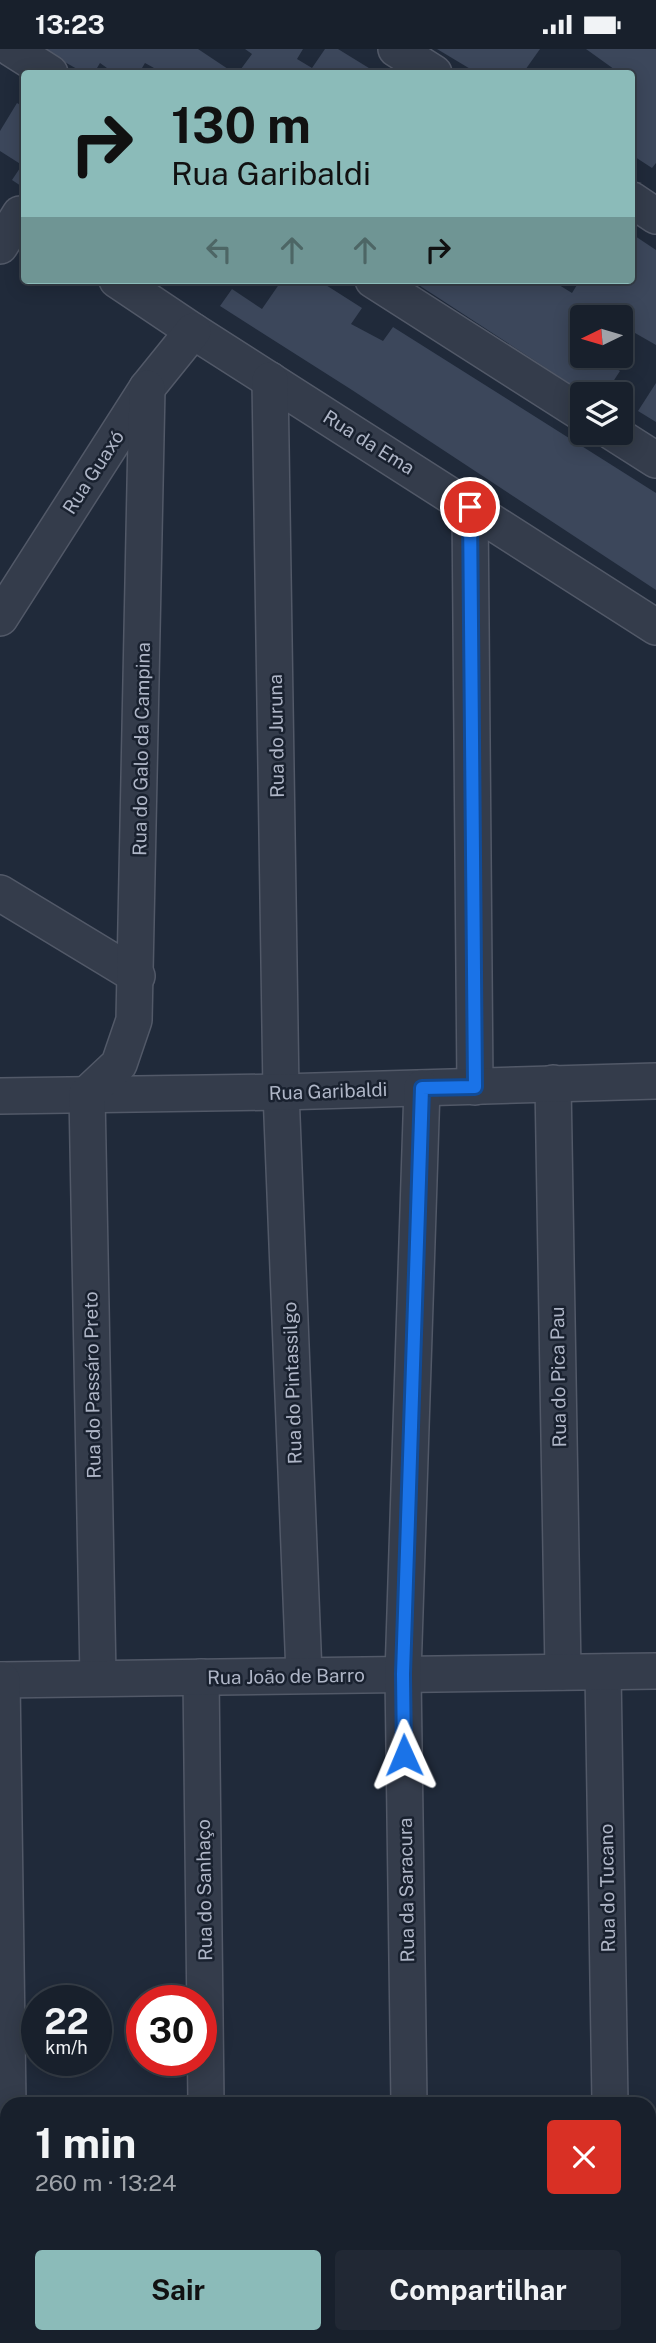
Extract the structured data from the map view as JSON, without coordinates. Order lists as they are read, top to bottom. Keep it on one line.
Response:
{"streets":{"street":["Rua da Ema","Rua Guaxó","Rua do Juruna","Rua do Galo da Campina","Rua Garibaldi","Rua do Pica Pau","Rua do Pintassilgo","Rua do Passáro Preto","Rua João de Barro","Rua do Tucano","Rua do Sanhaço","Rua da Saracura"]},"crossings":[["Rua da Ema","Rua Guaxó"],["Rua da Ema","Rua do Juruna"],["Rua Guaxó","Rua do Galo da Campina"],["Rua do Juruna","Rua Garibaldi"],["Rua do Juruna","Rua do Pintassilgo"],["Rua do Galo da Campina","Rua Garibaldi"],["Rua do Galo da Campina","Rua do Passáro Preto"],["Rua Garibaldi","Rua do Pica Pau"],["Rua Garibaldi","Rua do Pintassilgo"],["Rua Garibaldi","Rua do Passáro Preto"],["Rua Garibaldi","Rua da Saracura"],["Rua do Pica Pau","Rua João de Barro"],["Rua do Pintassilgo","Rua João de Barro"],["Rua do Passáro Preto","Rua João de Barro"],["Rua João de Barro","Rua do Tucano"],["Rua João de Barro","Rua do Sanhaço"],["Rua João de Barro","Rua da Saracura"]],"north":"left","page":{"status":"13:23","turn":["130 m","Rua Garibaldi"],"speed":"22 km/h","limit":"30","heading":["1 min","260 m · 13:24"],"buttons":["Sair","Compartilhar"]}}
